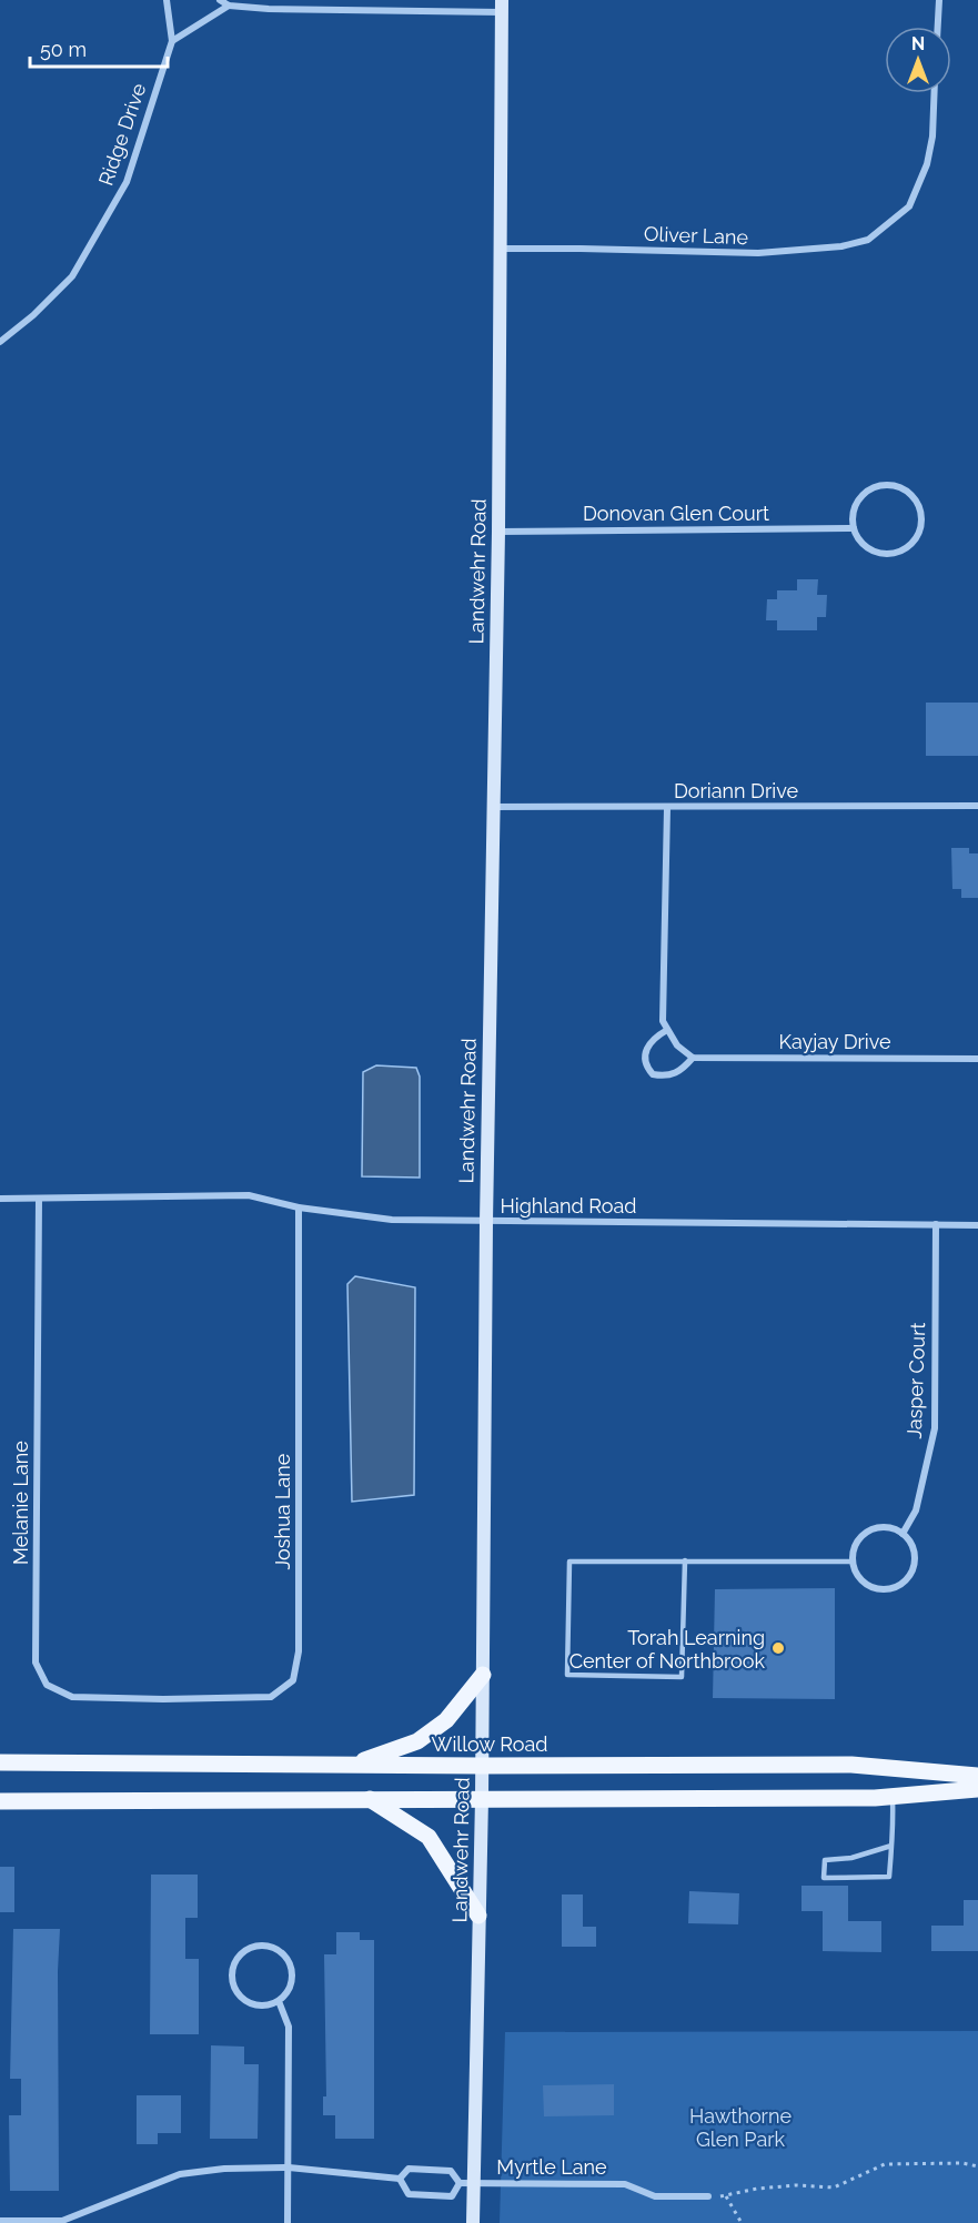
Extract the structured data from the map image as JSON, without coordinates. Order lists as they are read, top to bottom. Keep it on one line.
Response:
{"streets":{"main road":["Landwehr Road","Willow Road"],"street":["Ridge Drive","Oliver Lane","Donovan Glen Court","Doriann Drive","Kayjay Drive","Highland Road","Jasper Court","Melanie Lane","Joshua Lane","Myrtle Lane"]},"crossings":[["Oliver Lane","Landwehr Road"],["Donovan Glen Court","Landwehr Road"],["Landwehr Road","Doriann Drive"],["Landwehr Road","Highland Road"],["Landwehr Road","Willow Road"],["Landwehr Road","Myrtle Lane"],["Highland Road","Jasper Court"],["Highland Road","Melanie Lane"],["Highland Road","Joshua Lane"],["Melanie Lane","Joshua Lane"]],"parks":["Hawthorne Glen Park"],"places":["Torah Learning Center of Northbrook"],"scale_bar":"50 m","north":"top"}
